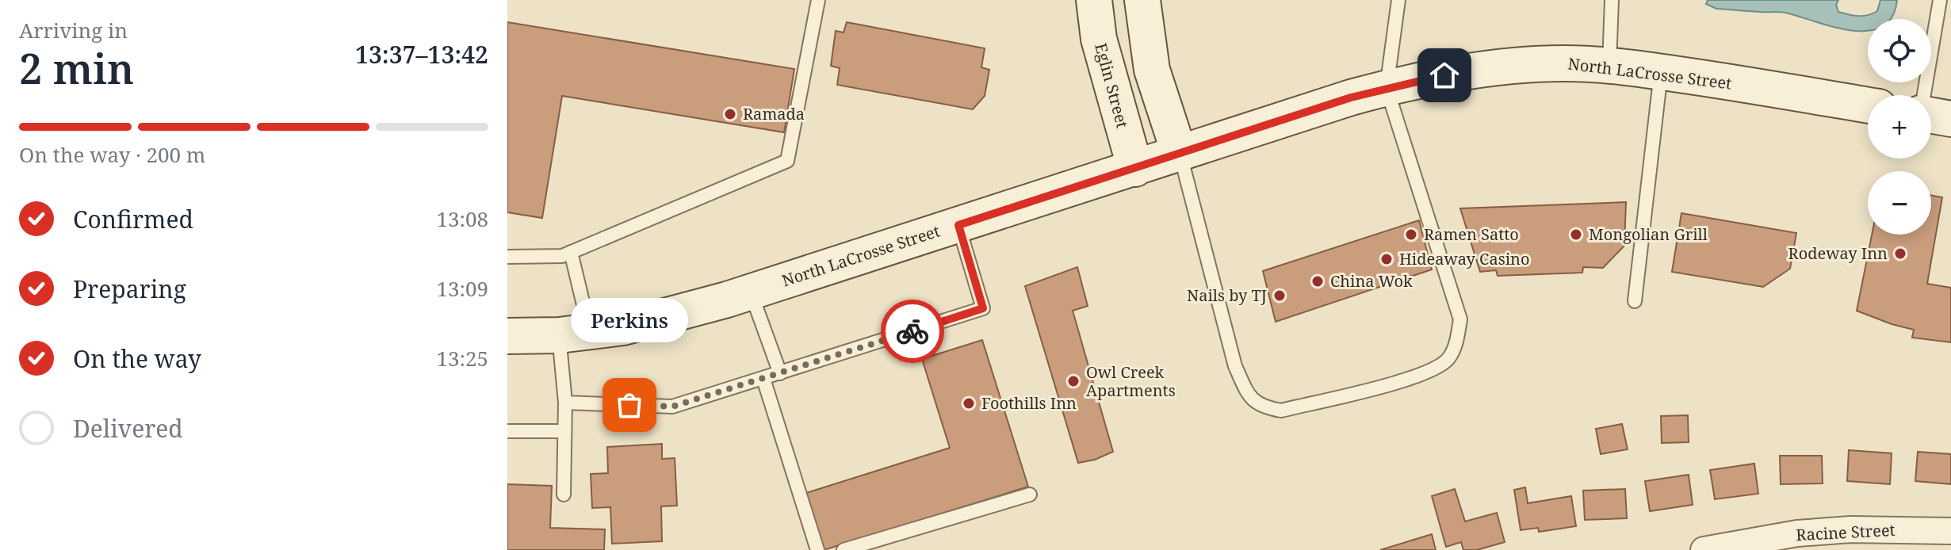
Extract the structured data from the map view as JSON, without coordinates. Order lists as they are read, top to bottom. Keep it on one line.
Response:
{"streets":{"main road":["North LaCrosse Street","Eglin Street"],"street":["Racine Street"]},"crossings":[["North LaCrosse Street","Eglin Street"]],"places":["Ramada","Ramen Satto","Mongolian Grill","Rodeway Inn","Hideaway Casino","China Wok","Nails by TJ","Owl Creek Apartments","Foothills Inn","Perkins"],"page":{"heading":["2 min","Arriving in","13:37–13:42"],"map_buttons":["+","−"],"bar":"On the way · 200 m","list":[["Confirmed","13:08"],["Preparing","13:09"],["On the way","13:25"],"Delivered"],"bubble":"Perkins"}}
